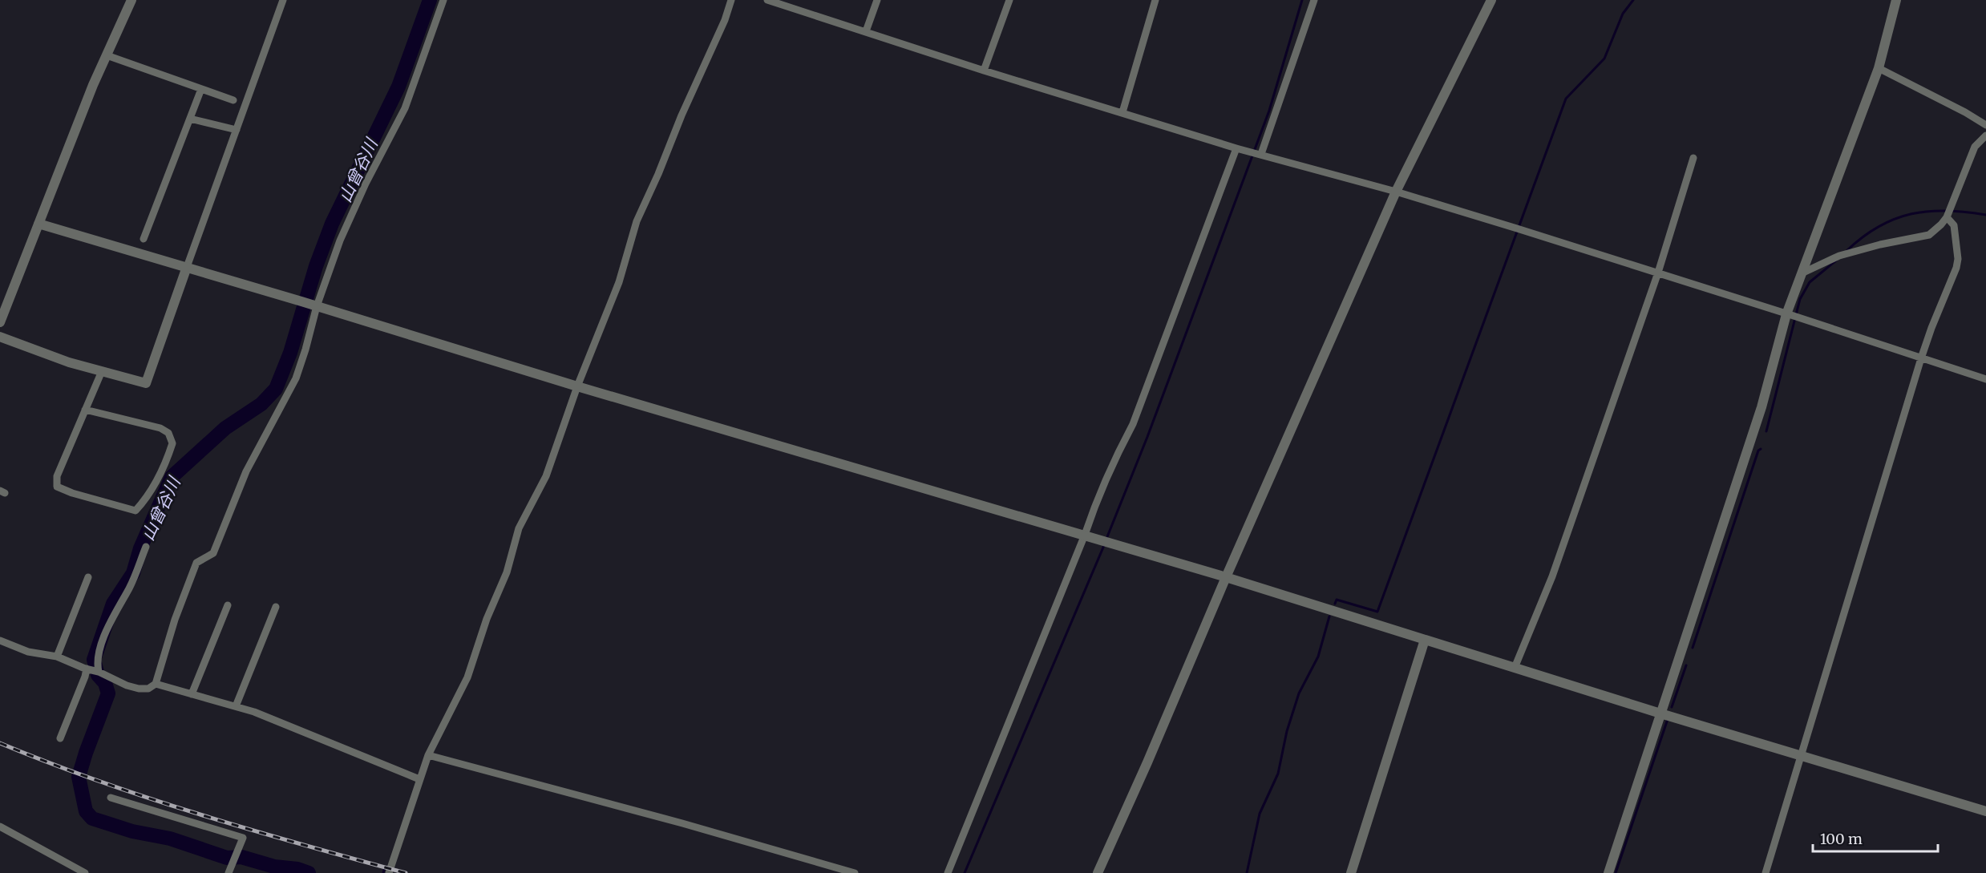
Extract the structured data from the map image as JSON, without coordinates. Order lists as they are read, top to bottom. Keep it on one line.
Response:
{"water":["山曾谷川"],"scale_bar":"100 m"}
